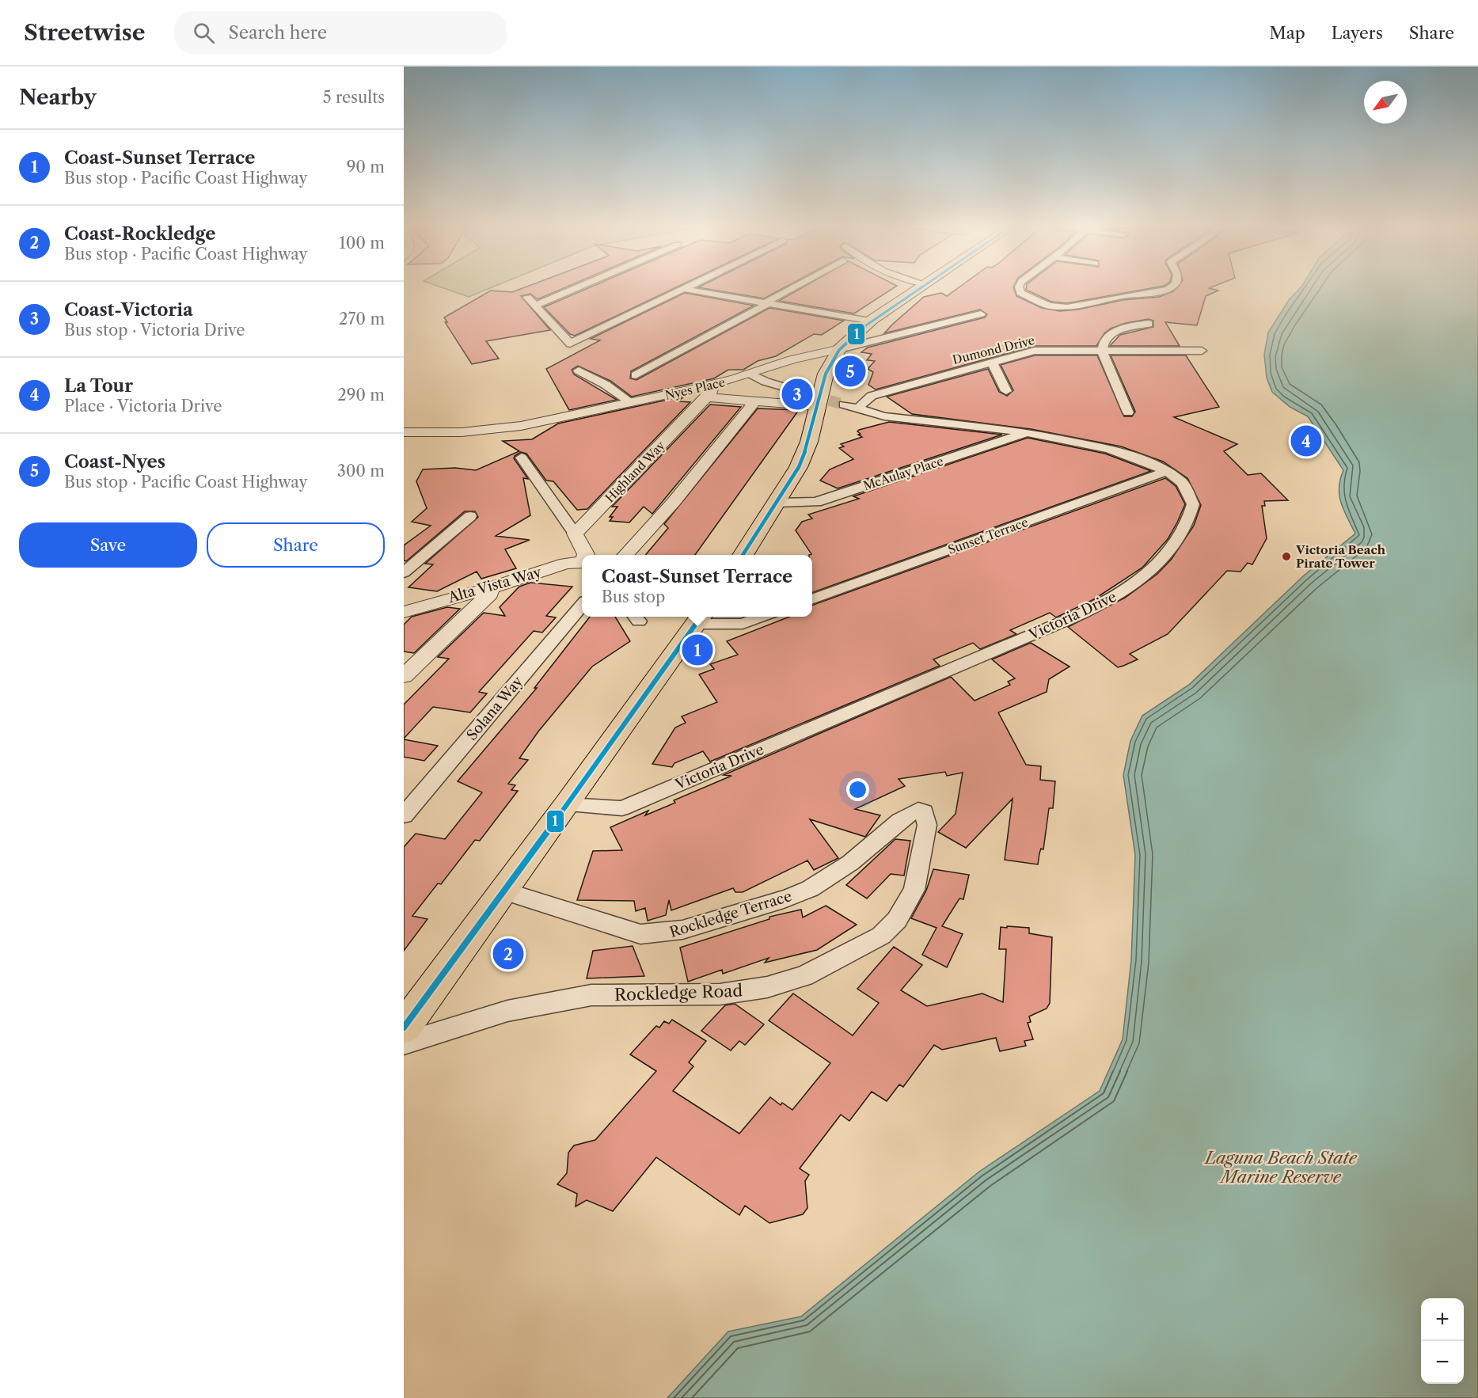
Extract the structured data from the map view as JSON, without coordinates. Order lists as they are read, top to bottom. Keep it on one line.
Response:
{"streets":{"street":["Dumond Drive","Nyes Place","Highland Way","McAulay Place","Sunset Terrace","Alta Vista Way","Victoria Drive","Solana Way","Rockledge Terrace","Rockledge Road"]},"crossings":[["Dumond Drive","Victoria Drive"],["Nyes Place","Highland Way"],["McAulay Place","Victoria Drive"],["Sunset Terrace","Victoria Drive"],["Rockledge Terrace","Rockledge Road"]],"parks":["Laguna Beach State Marine Reserve"],"places":["Victoria Beach Pirate Tower"],"lines":["transit line 1"],"north":"bottom left","page":{"header":"Streetwise","search":"Search here","nav":["Map","Layers","Share"],"heading":["Nearby","5 results"],"list":[{"mark":"1","name":"Coast-Sunset Terrace","note":"Bus stop · Pacific Coast Highway","value":"90 m"},{"mark":"2","name":"Coast-Rockledge","note":"Bus stop · Pacific Coast Highway","value":"100 m"},{"mark":"3","name":"Coast-Victoria","note":"Bus stop · Victoria Drive","value":"270 m"},{"mark":"4","name":"La Tour","note":"Place · Victoria Drive","value":"290 m"},{"mark":"5","name":"Coast-Nyes","note":"Bus stop · Pacific Coast Highway","value":"300 m"}],"pins":["5","3","4","1","2"],"buttons":["Save","Share"],"popup":["Coast-Sunset Terrace","Bus stop"],"map_buttons":["+","−"]}}
